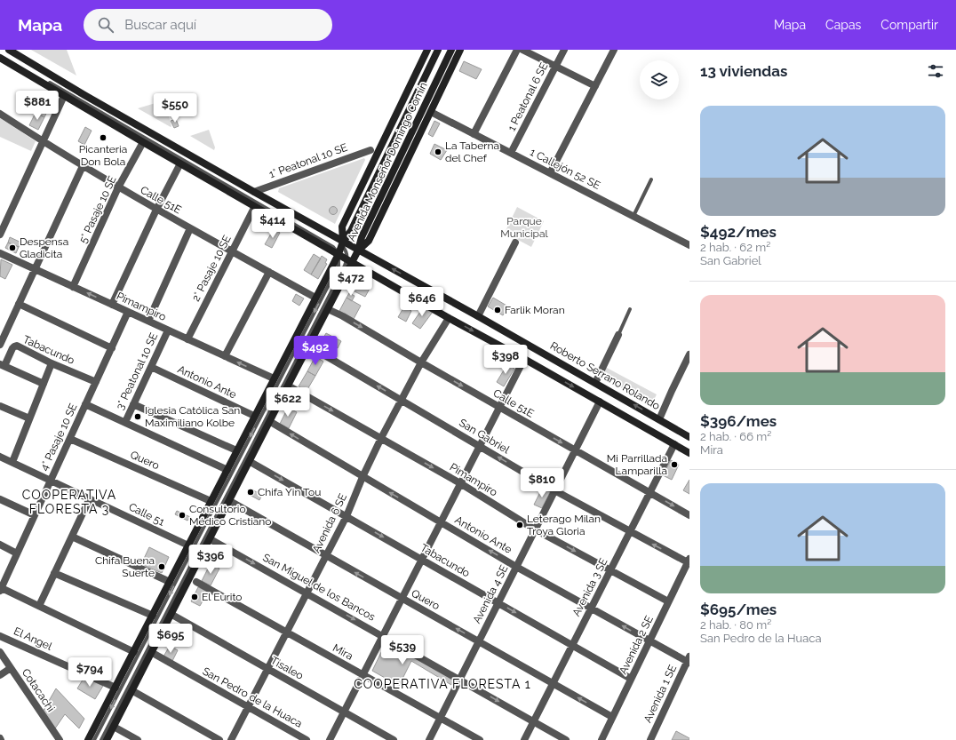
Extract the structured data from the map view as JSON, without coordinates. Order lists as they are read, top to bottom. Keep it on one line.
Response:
{"streets":{"main road":["Avenida Monseñor Domingo Comín","Roberto Serrano Rolando"],"street":["1 Peatonal 6 SE","1° Peatonal 10 SE","1 Callejón 52 SE","Calle 51E","5° Pasaje 10 SE","2° Pasaje 10 SE","Pimampiro","Tabacundo","3° Peatonal 10 SE","Antonio Ante","San Gabriel","4° Pasaje 10 SE","Quero","Calle 51","Avenida 6 SE","San Miguel de los Bancos","Avenida 3 SE","Avenida 4 SE","El Angel","Avenida 2 SE","Mira","Tisaleo","Cotacachi","Avenida 1 SE","San Pedro de la Huaca"]},"crossings":[["1 Peatonal 6 SE","1 Callejón 52 SE"],["1° Peatonal 10 SE","Roberto Serrano Rolando"],["Avenida Monseñor Domingo Comín","1 Callejón 52 SE"],["Avenida Monseñor Domingo Comín","Roberto Serrano Rolando"],["Calle 51E","5° Pasaje 10 SE"],["Calle 51E","2° Pasaje 10 SE"],["Calle 51E","3° Peatonal 10 SE"],["Calle 51E","Avenida 6 SE"],["Calle 51E","Avenida 3 SE"],["Calle 51E","Avenida 4 SE"],["5° Pasaje 10 SE","Pimampiro"],["2° Pasaje 10 SE","Pimampiro"],["Pimampiro","3° Peatonal 10 SE"],["Pimampiro","4° Pasaje 10 SE"],["Pimampiro","Avenida 6 SE"],["Pimampiro","Avenida 3 SE"],["Pimampiro","Avenida 4 SE"],["Pimampiro","Avenida 2 SE"],["Tabacundo","4° Pasaje 10 SE"],["Tabacundo","Avenida 6 SE"],["Tabacundo","Avenida 3 SE"],["Tabacundo","Avenida 4 SE"],["Tabacundo","Avenida 2 SE"],["3° Peatonal 10 SE","Antonio Ante"],["Antonio Ante","Avenida 6 SE"],["Antonio Ante","Avenida 3 SE"],["Antonio Ante","Avenida 4 SE"],["Antonio Ante","Avenida 2 SE"],["Antonio Ante","Avenida 1 SE"],["San Gabriel","Avenida 6 SE"],["San Gabriel","Avenida 3 SE"],["San Gabriel","Avenida 4 SE"],["San Gabriel","Avenida 2 SE"],["4° Pasaje 10 SE","Quero"],["4° Pasaje 10 SE","Calle 51"],["Quero","Avenida 6 SE"],["Quero","Avenida 3 SE"],["Quero","Avenida 4 SE"],["Quero","Avenida 2 SE"],["Avenida 6 SE","San Miguel de los Bancos"],["Avenida 6 SE","Mira"],["Avenida 6 SE","Tisaleo"],["Avenida 6 SE","San Pedro de la Huaca"],["San Miguel de los Bancos","Avenida 3 SE"],["San Miguel de los Bancos","Avenida 4 SE"],["Avenida 4 SE","Mira"]],"one_way":["Calle 51E","Tabacundo","Antonio Ante","San Gabriel","Quero","San Miguel de los Bancos"],"districts":["COOPERATIVA FLORESTA 3","COOPERATIVA FLORESTA 1"],"parks":["Parque Municipal"],"places":["Picanteria Don Bola","La Taberna del Chef","Despensa Gladicita","Farlik Moran","Iglesia Católica San Maximiliano Kolbe","Mi Parrillada Lamparilla","Chifa Yin Tou","Consultorio Médico Cristiano","Leterago Milan Troya Gloria","Chifa Buena Suerte","El Eurito"],"page":{"header":"Mapa","search":"Buscar aquí","nav":["Mapa","Capas","Compartir"],"heading":"13 viviendas","price":["$881","$550","$414","$472","$646","$492","$398","$622","$810","$396","$695","$539","$794"],"list":[{"name":"$492/mes","note":"2 hab. · 62 m² · San Gabriel"},{"name":"$396/mes","note":"2 hab. · 66 m² · Mira"},{"name":"$695/mes","note":"2 hab. · 80 m² · San Pedro de la Huaca"}]}}
